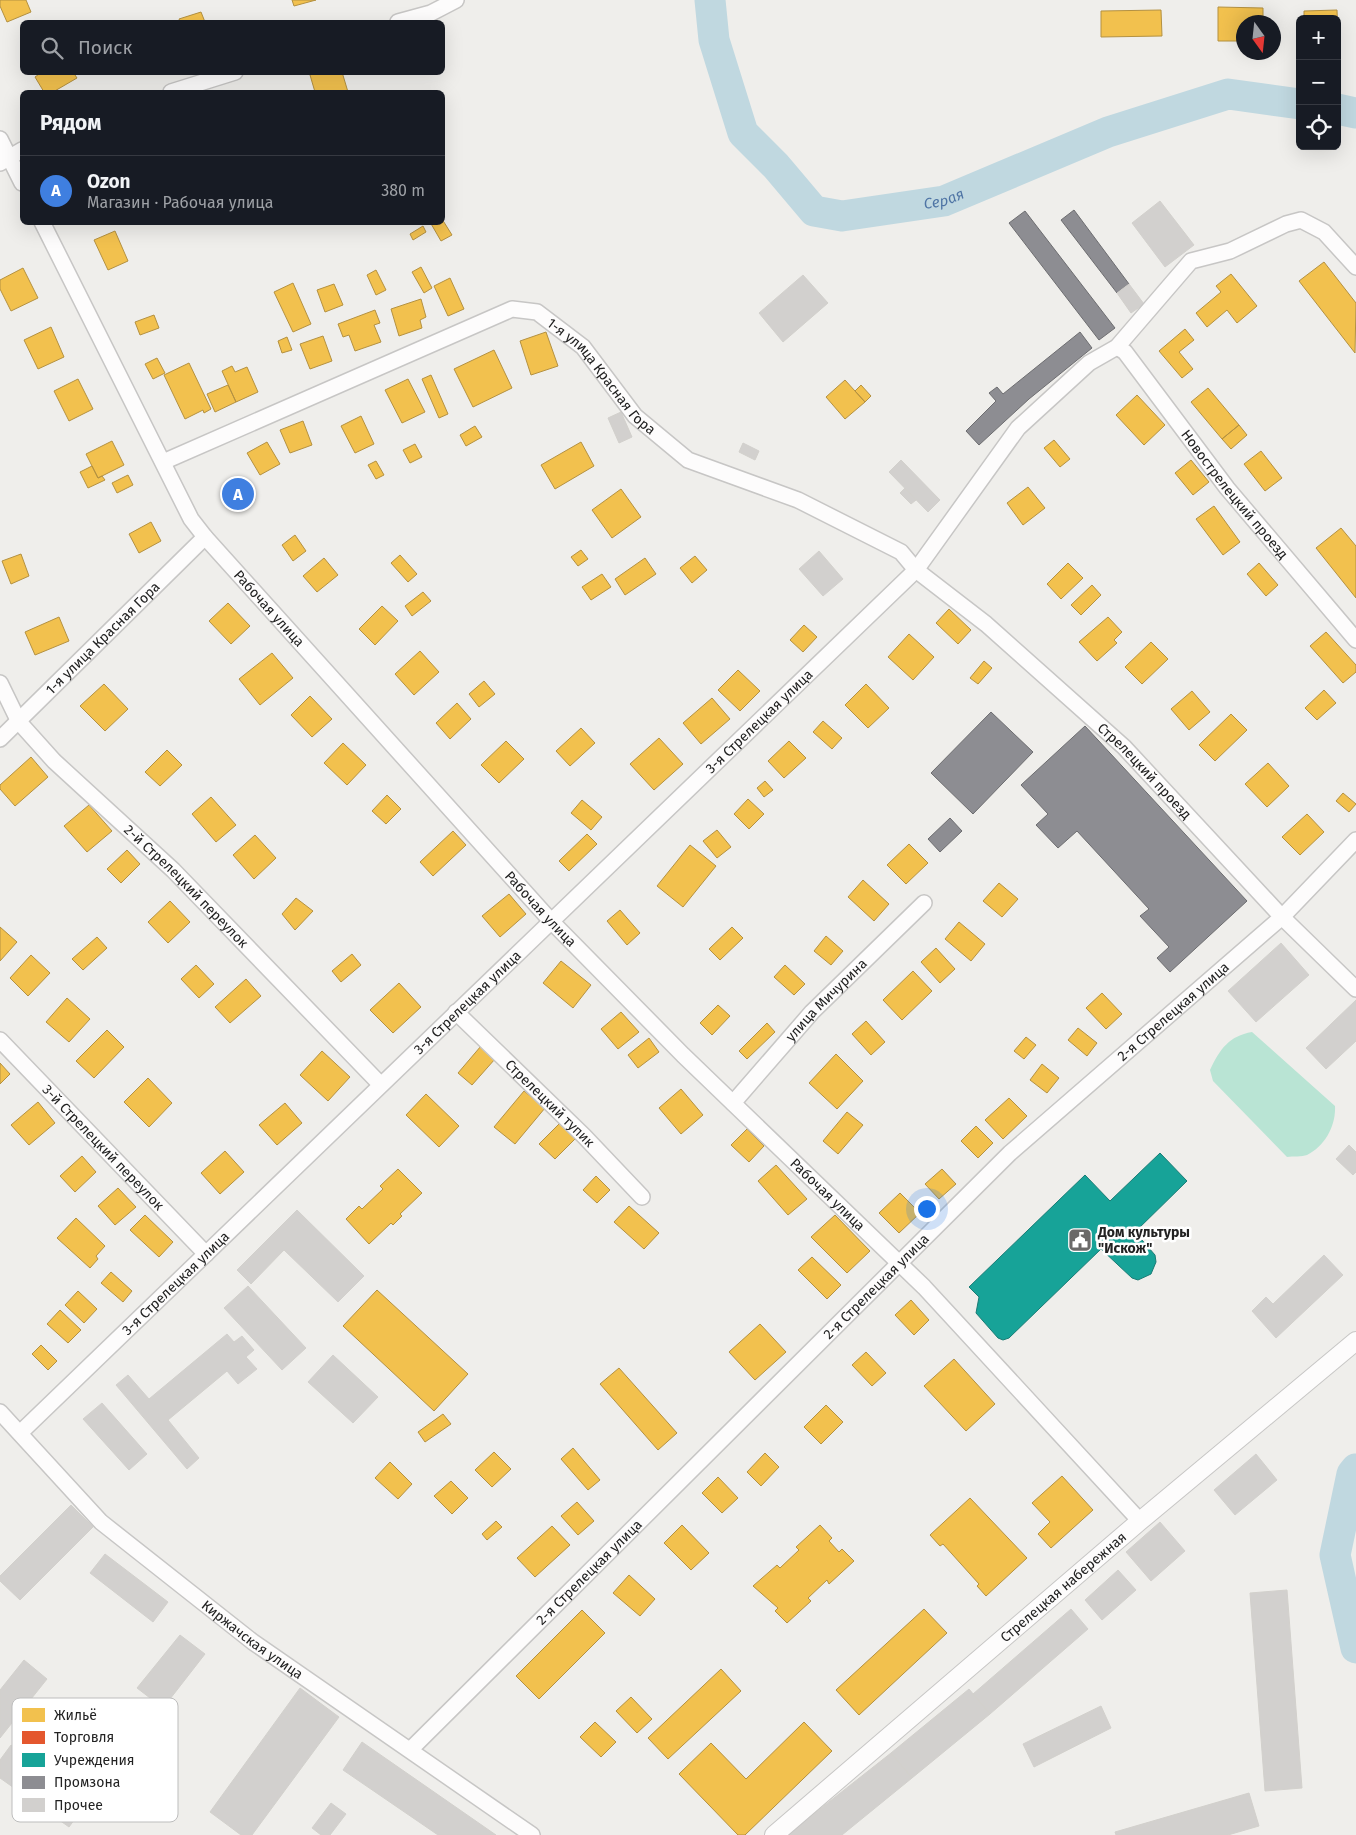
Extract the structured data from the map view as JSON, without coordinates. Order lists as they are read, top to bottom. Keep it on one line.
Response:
{"streets":{"street":["1-я улица Красная Гора","Новострелецкий проезд","Рабочая улица","3-я Стрелецкая улица","Стрелецкий проезд","2-й Стрелецкий переулок","улица Мичурина","2-я Стрелецкая улица","Стрелецкий тупик","3-й Стрелецкий переулок","Стрелецкая набережная","Киржачская улица"]},"crossings":[["1-я улица Красная Гора","Рабочая улица"],["1-я улица Красная Гора","3-я Стрелецкая улица"],["1-я улица Красная Гора","Стрелецкий проезд"],["1-я улица Красная Гора","2-й Стрелецкий переулок"],["Новострелецкий проезд","3-я Стрелецкая улица"],["Рабочая улица","3-я Стрелецкая улица"],["Рабочая улица","улица Мичурина"],["Рабочая улица","2-я Стрелецкая улица"],["Рабочая улица","Стрелецкая набережная"],["3-я Стрелецкая улица","Стрелецкий проезд"],["3-я Стрелецкая улица","2-й Стрелецкий переулок"],["3-я Стрелецкая улица","Стрелецкий тупик"],["3-я Стрелецкая улица","3-й Стрелецкий переулок"],["3-я Стрелецкая улица","Киржачская улица"],["Стрелецкий проезд","2-я Стрелецкая улица"],["2-я Стрелецкая улица","Киржачская улица"]],"water":["Серая"],"places":{"public building":["Дом культуры \"Искож\""]},"legend":["Жильё","Торговля","Учреждения","Промзона","Прочее"],"north":"bottom","page":{"map_buttons":["+","−"],"search":"Поиск","heading":"Рядом","list":[{"mark":"A","name":"Ozon","note":"Магазин · Рабочая улица","value":"380 m"}],"pins":"A"}}
